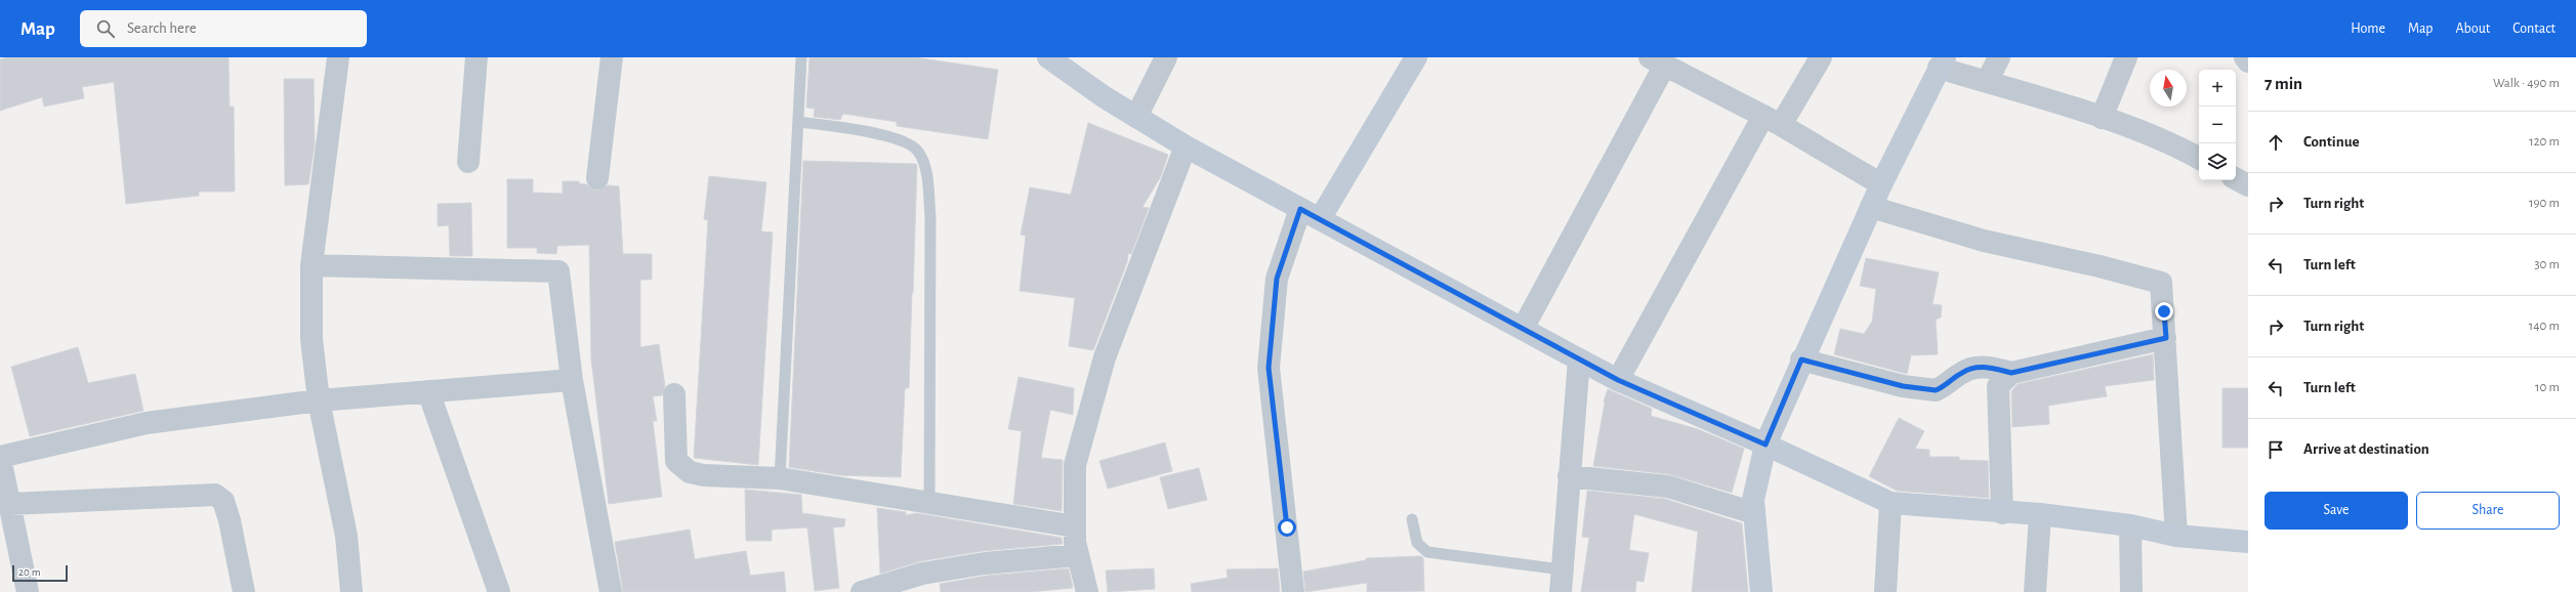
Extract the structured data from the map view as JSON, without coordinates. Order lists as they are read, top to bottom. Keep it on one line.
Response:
{"scale_bar":"20 m","north":"top","page":{"header":"Map","search":"Search here","nav":["Home","Map","About","Contact"],"heading":["7 min","Walk · 490 m"],"map_buttons":["+","−"],"list":[["Continue","120 m"],["Turn right","190 m"],["Turn left","30 m"],["Turn right","140 m"],["Turn left","10 m"],"Arrive at destination"],"buttons":["Save","Share"],"scale":"20 m"}}
